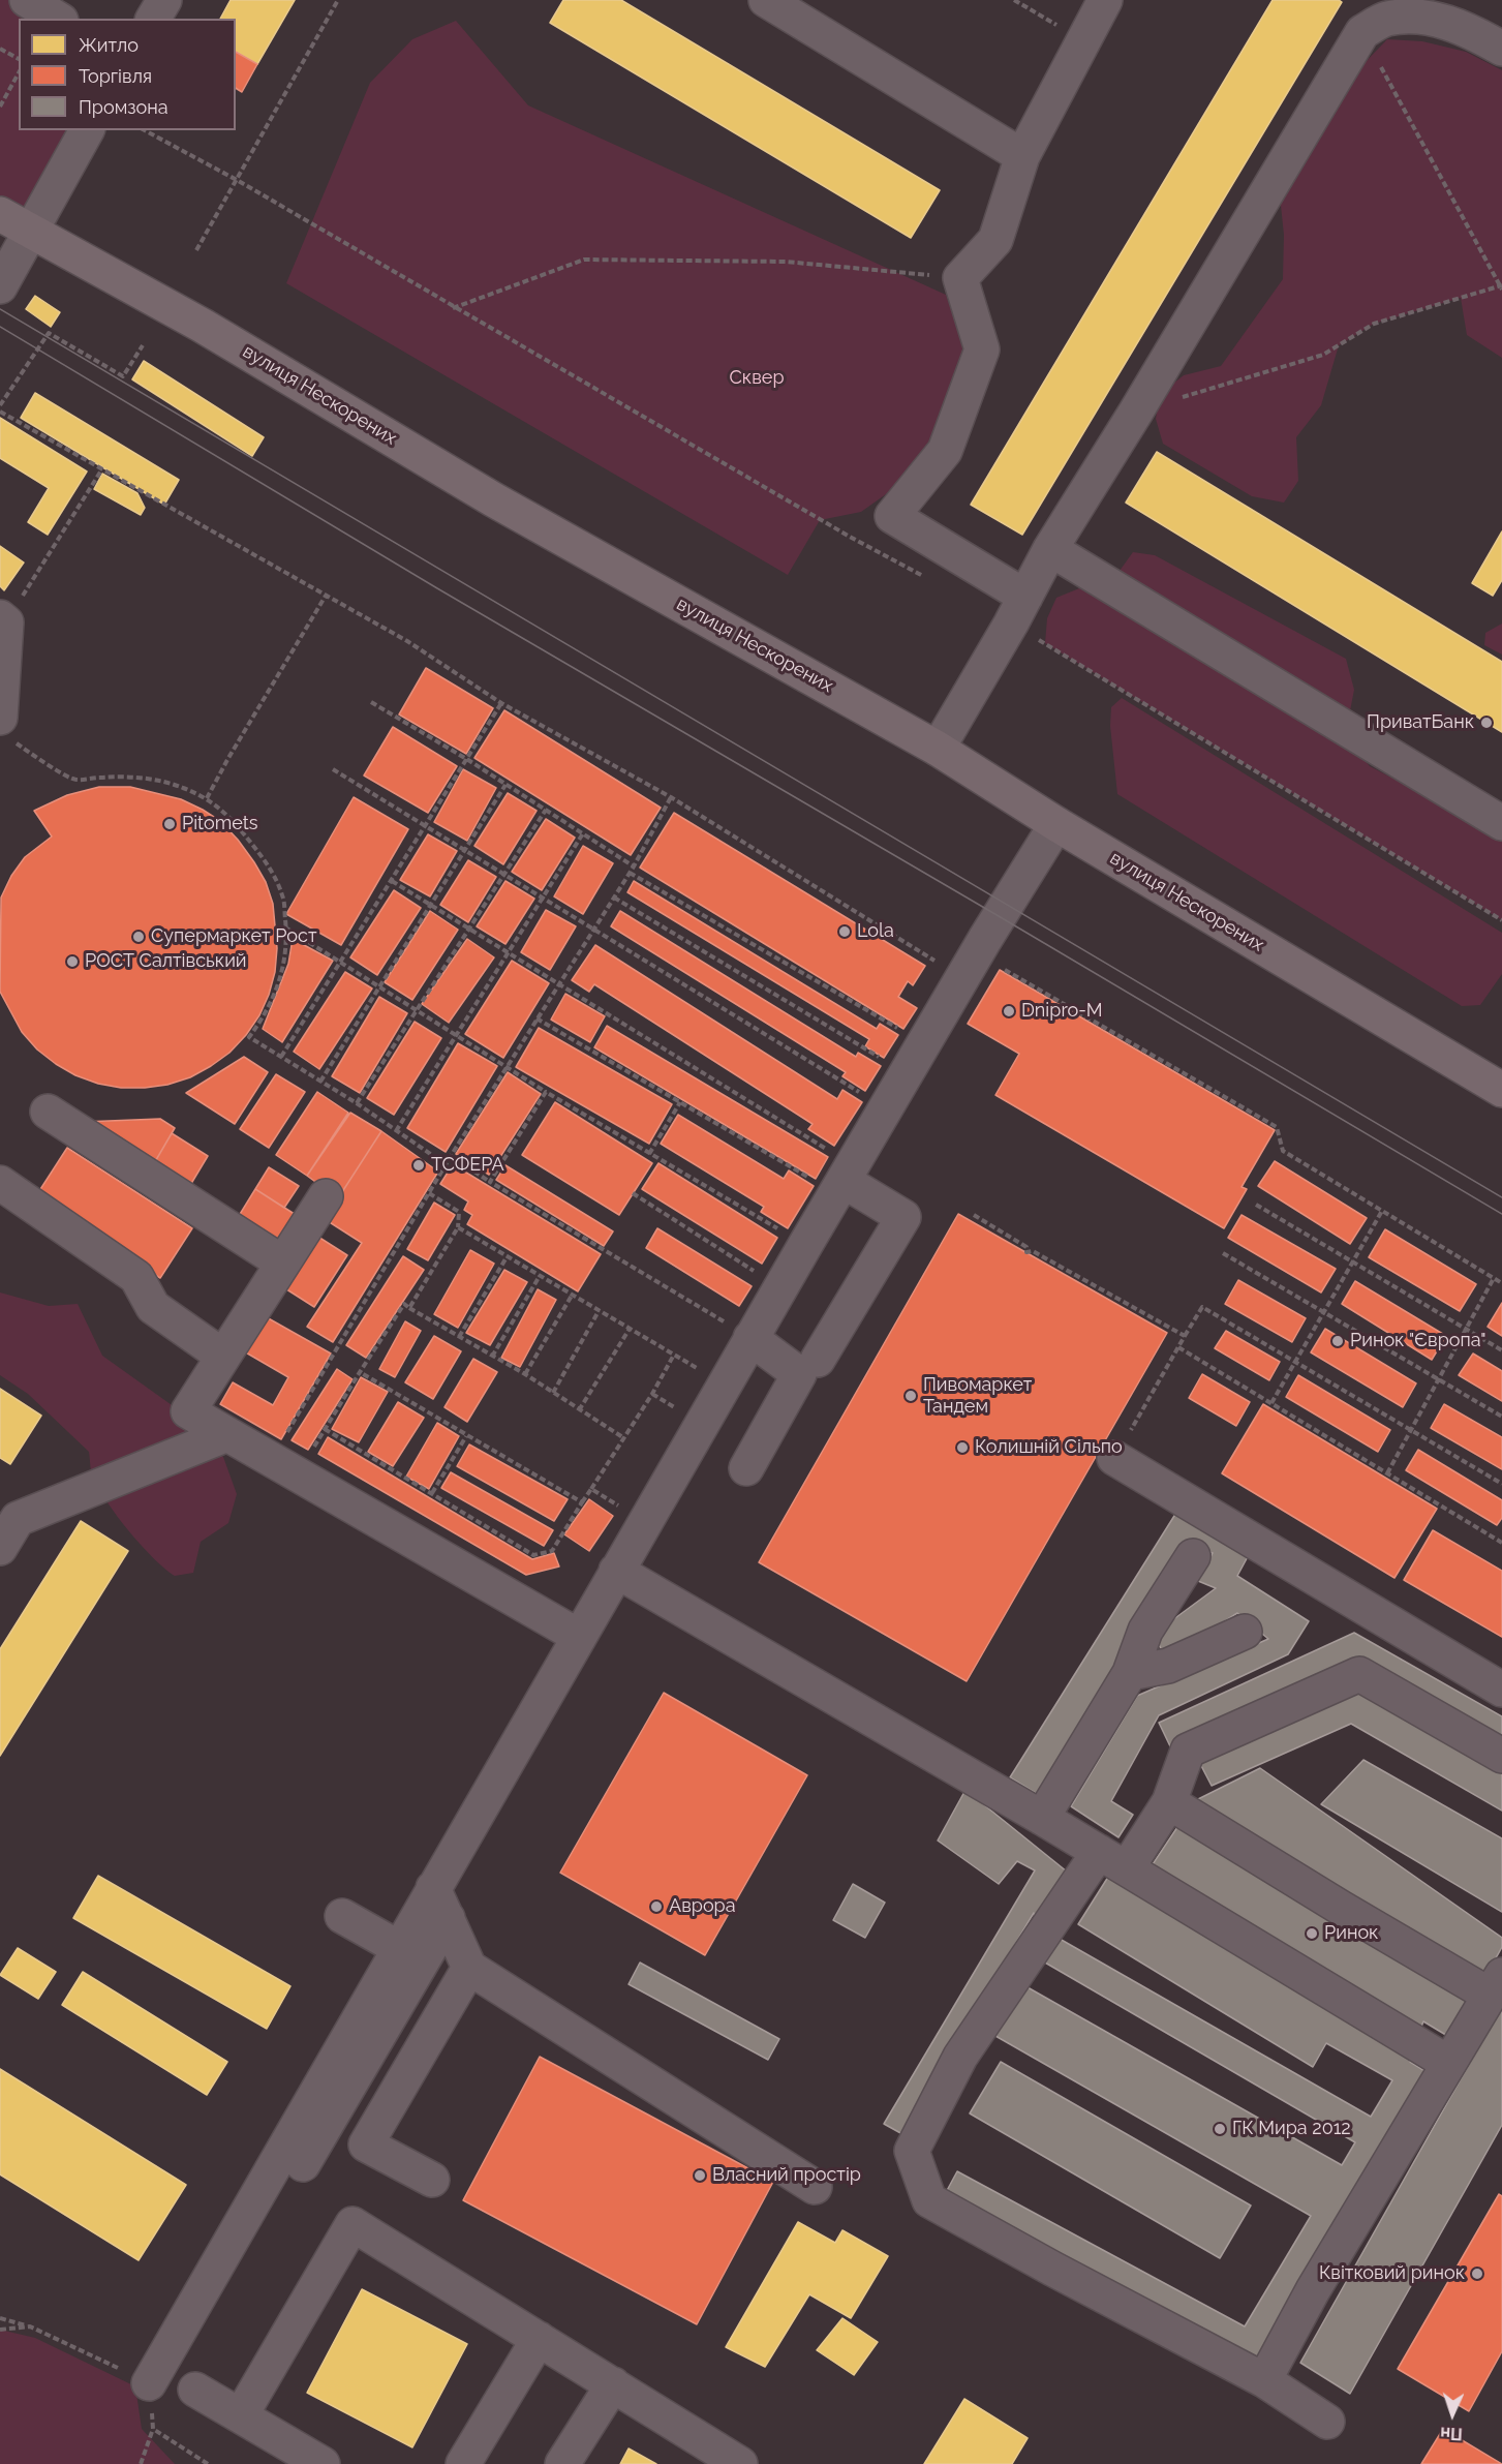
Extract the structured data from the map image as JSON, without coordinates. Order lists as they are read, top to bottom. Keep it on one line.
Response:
{"streets":{"main road":["вулиця Нескорених"]},"parks":["Сквер"],"places":["ПриватБанк","Pitomets","Lola","Супермаркет Рост","РОСТ Салтівський","Dnipro-M","ТСФЕРА","Ринок \"Європа\"","Пивомаркет Тандем","Колишній Сільпо","Аврора","Ринок","ГК Мира 2012","Власний простір","Квітковий ринок"],"legend":["Житло","Торгівля","Промзона"],"north":"bottom"}
